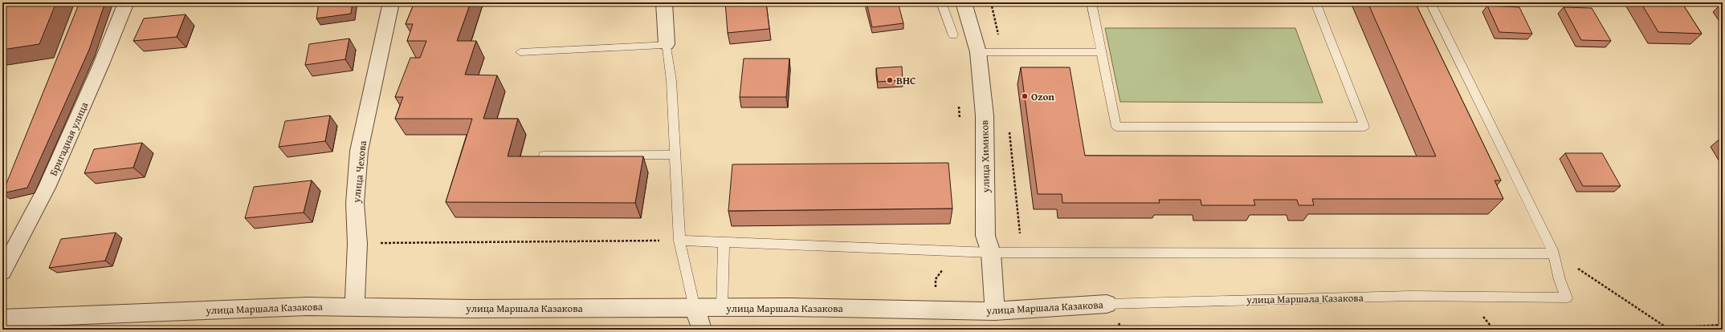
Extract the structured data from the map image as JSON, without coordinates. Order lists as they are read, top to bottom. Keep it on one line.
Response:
{"streets":{"street":["Бригадная улица","улица Химиков","улица Чехова","улица Маршала Казакова"]},"crossings":[["улица Химиков","улица Маршала Казакова"],["улица Чехова","улица Маршала Казакова"]],"places":["ВНС","Ozon"]}
